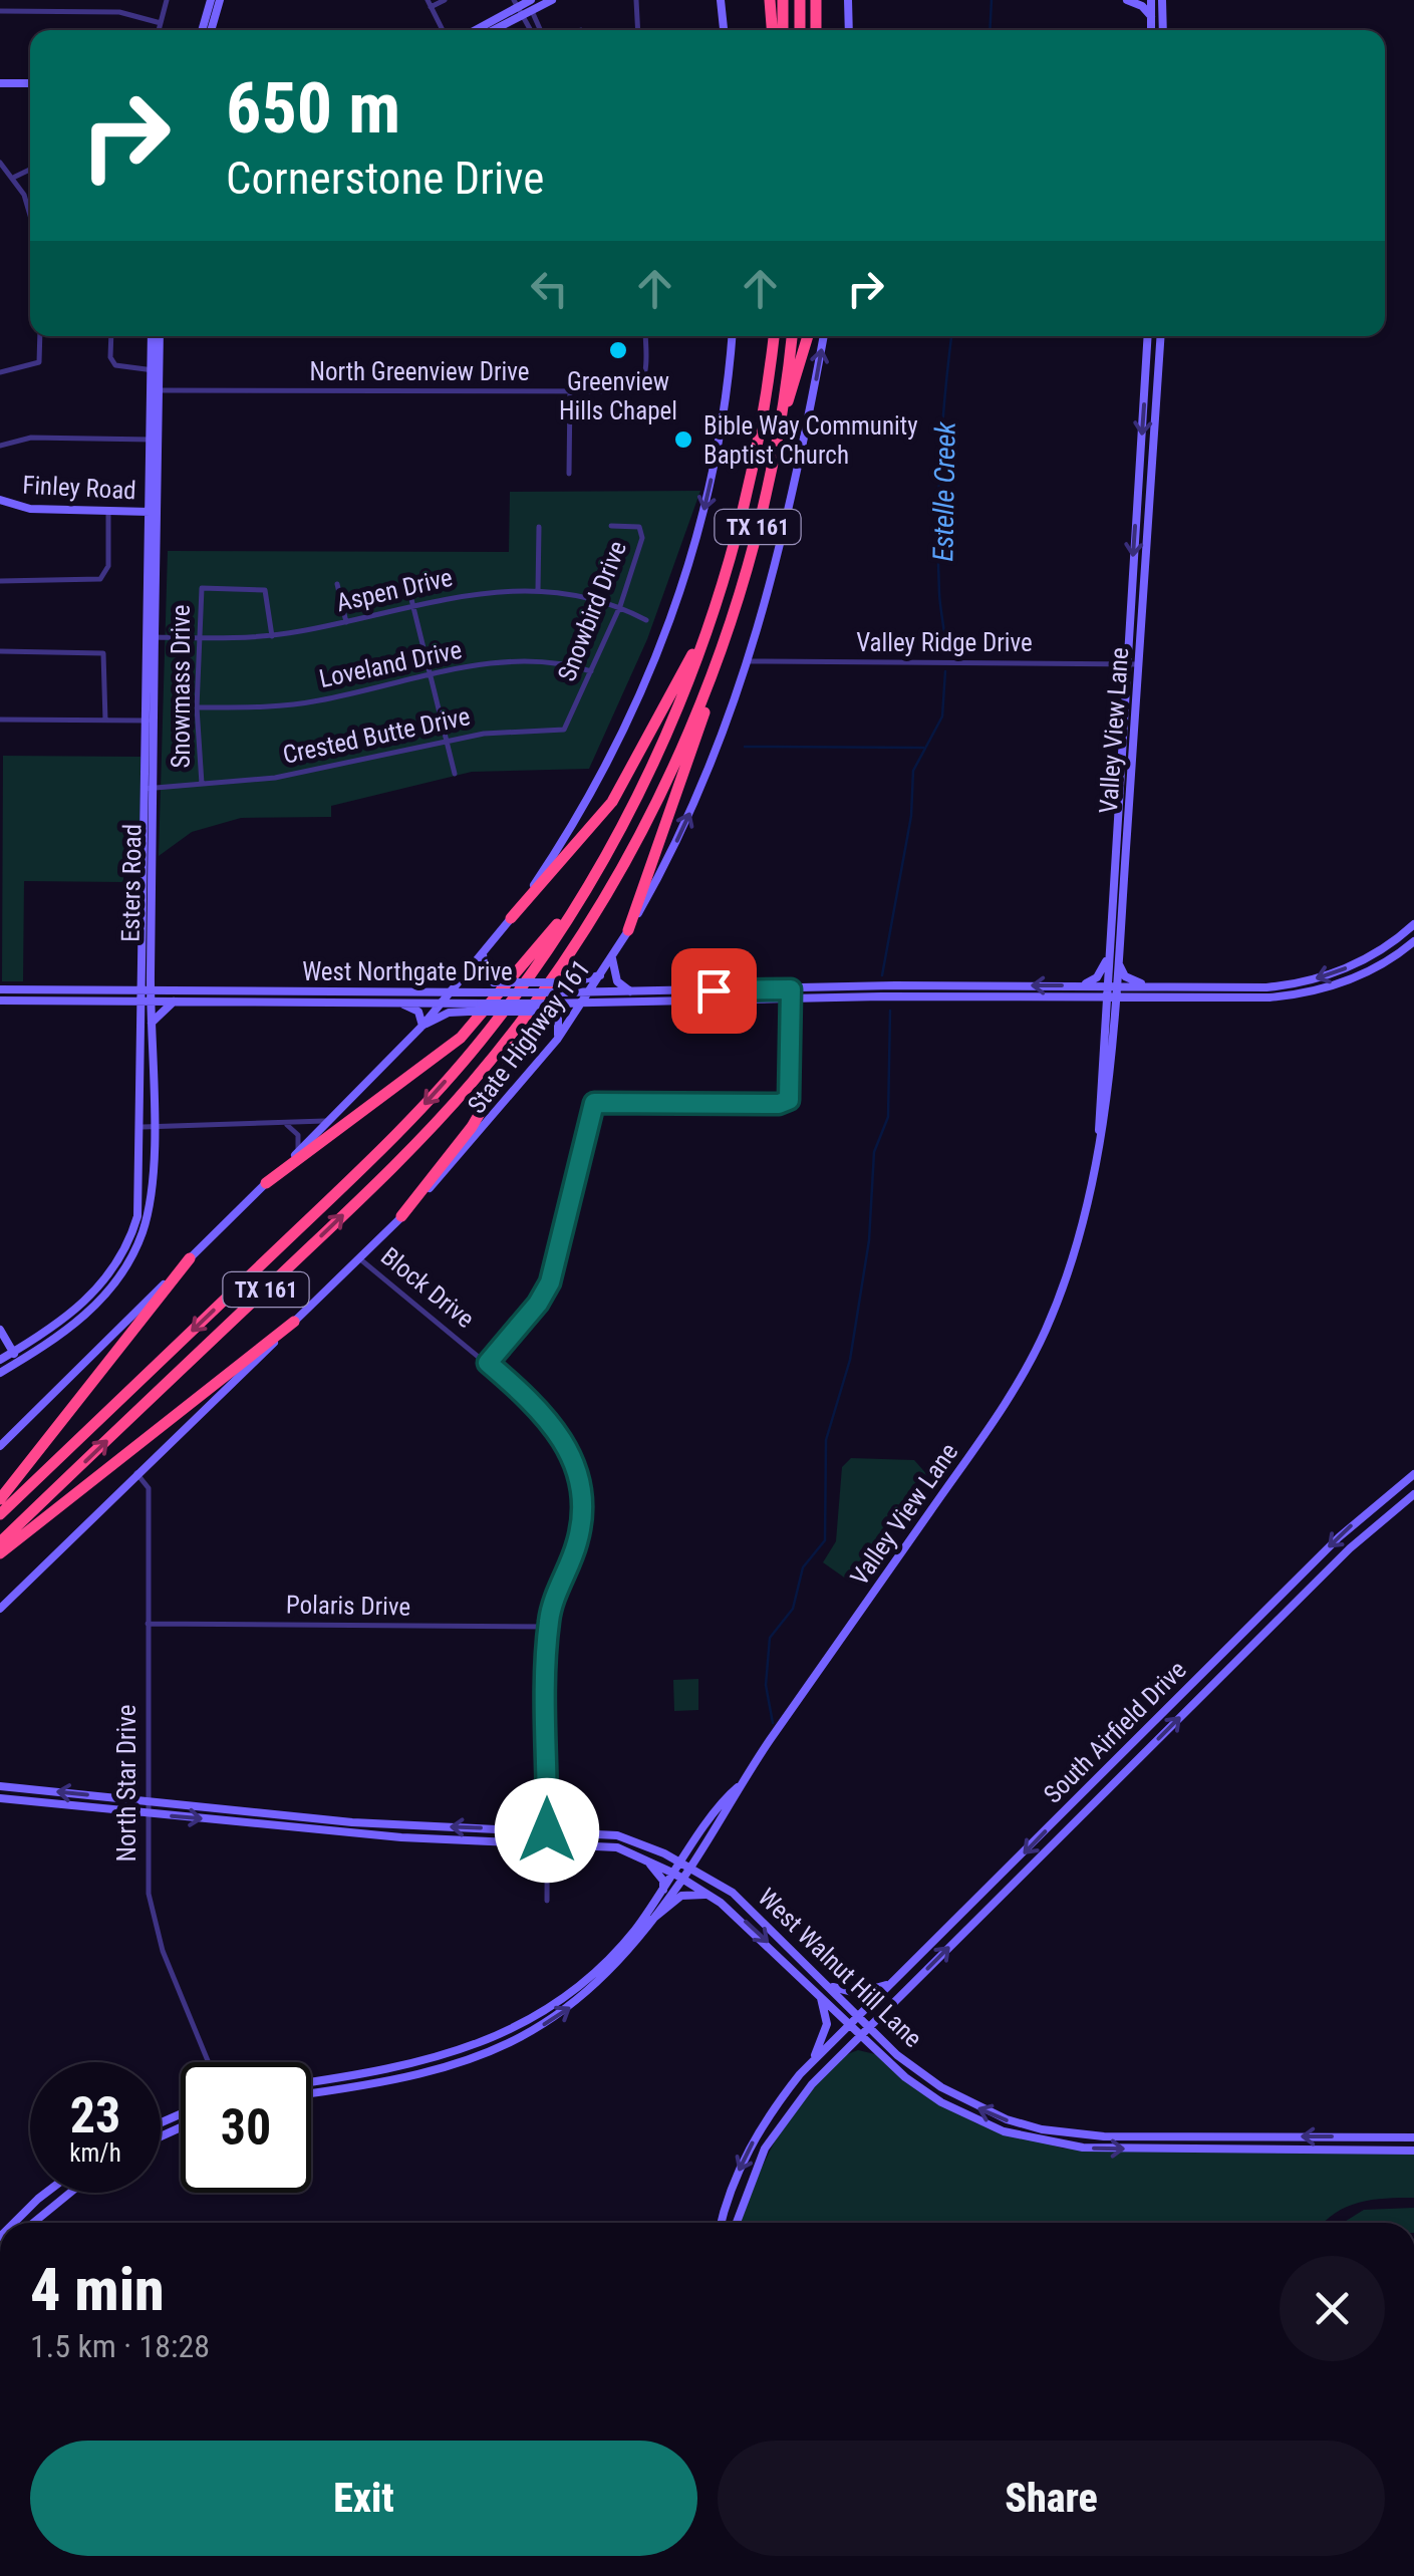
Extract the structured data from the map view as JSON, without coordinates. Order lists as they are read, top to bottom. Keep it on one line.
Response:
{"streets":{"highway":["TX 161"],"main road":["Finley Road","Valley View Lane","Esters Road","West Northgate Drive","State Highway 161","South Airfield Drive","West Walnut Hill Lane"],"street":["North Greenview Drive","Aspen Drive","Snowbird Drive","Valley Ridge Drive","Loveland Drive","Snowmass Drive","Crested Butte Drive","Block Drive","Polaris Drive","North Star Drive"]},"crossings":[["North Greenview Drive","Esters Road"],["Finley Road","Esters Road"],["Aspen Drive","Snowbird Drive"],["Aspen Drive","Snowmass Drive"],["Aspen Drive","Esters Road"],["Snowbird Drive","Loveland Drive"],["Snowbird Drive","Crested Butte Drive"],["Valley Ridge Drive","Valley View Lane"],["Valley Ridge Drive","State Highway 161"],["Loveland Drive","Snowmass Drive"],["Snowmass Drive","Crested Butte Drive"],["Valley View Lane","West Northgate Drive"],["Valley View Lane","West Walnut Hill Lane"],["Crested Butte Drive","Esters Road"],["Esters Road","West Northgate Drive"],["West Northgate Drive","State Highway 161"],["State Highway 161","Block Drive"],["State Highway 161","North Star Drive"],["Block Drive","Polaris Drive"],["Block Drive","West Walnut Hill Lane"],["Polaris Drive","North Star Drive"],["South Airfield Drive","West Walnut Hill Lane"],["North Star Drive","West Walnut Hill Lane"]],"one_way":["State Highway 161"],"water":["Estelle Creek"],"places":["Greenview Hills Chapel","Bible Way Community Baptist Church"],"page":{"turn":["650 m","Cornerstone Drive"],"speed":"23 km/h","limit":"30","heading":["4 min","1.5 km · 18:28"],"buttons":["Exit","Share"]}}
